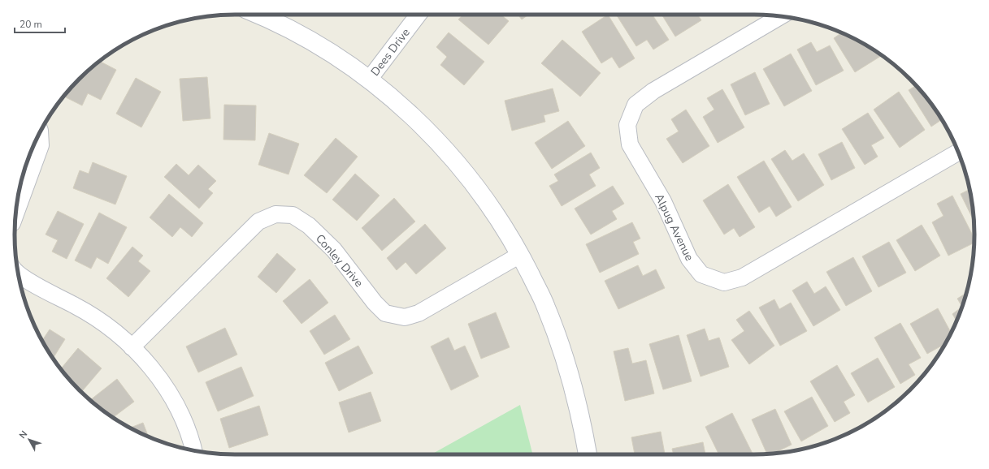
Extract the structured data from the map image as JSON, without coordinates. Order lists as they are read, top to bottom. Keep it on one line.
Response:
{"streets":{"street":["Dees Drive","Alpug Avenue","Conley Drive"]},"scale_bar":"20 m","north":"top left"}
